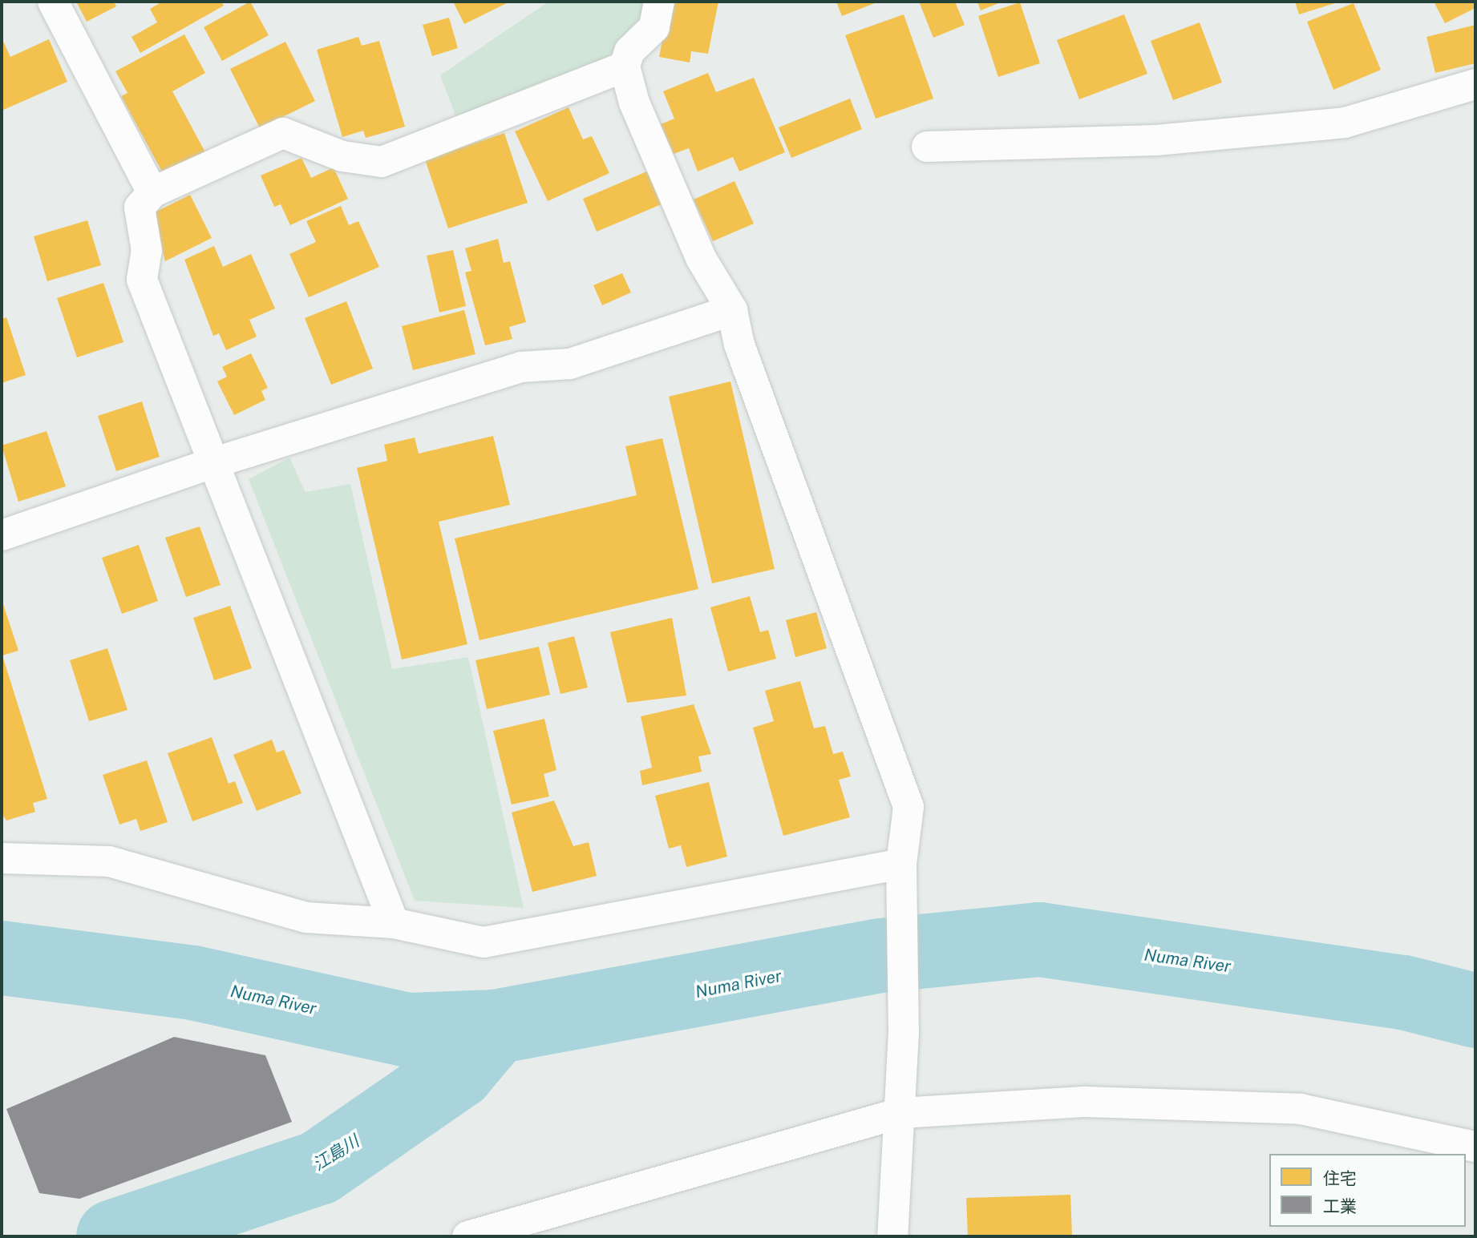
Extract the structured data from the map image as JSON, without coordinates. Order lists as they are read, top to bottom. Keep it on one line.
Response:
{"water":["Numa River","江島川"],"legend":["住宅","工業"]}
